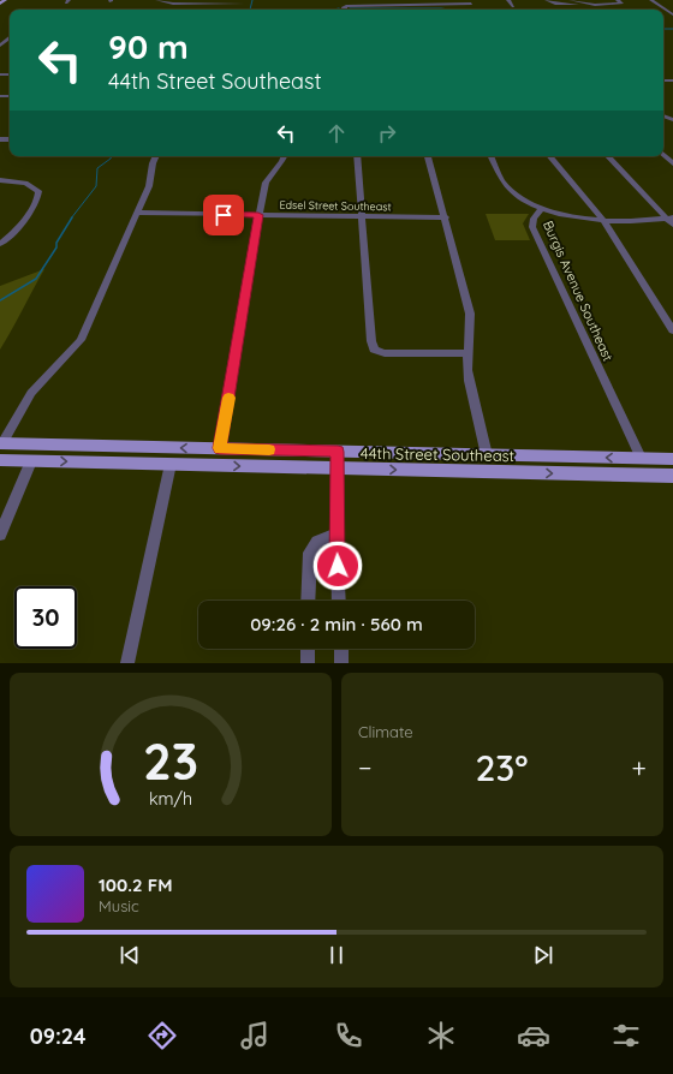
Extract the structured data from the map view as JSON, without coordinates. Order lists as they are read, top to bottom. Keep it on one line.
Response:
{"streets":{"main road":["44th Street Southeast"],"street":["Edsel Street Southeast","Burgis Avenue Southeast"]},"crossings":[["Burgis Avenue Southeast","44th Street Southeast"]],"page":{"turn":["90 m","44th Street Southeast"],"limit":"30","trip":"09:26 · 2 min · 560 m","tile":"Climate","heat":["−","23°","+"],"song":["100.2 FM","Music"],"tabs":"09:24","gauge":["23","km/h"]}}
